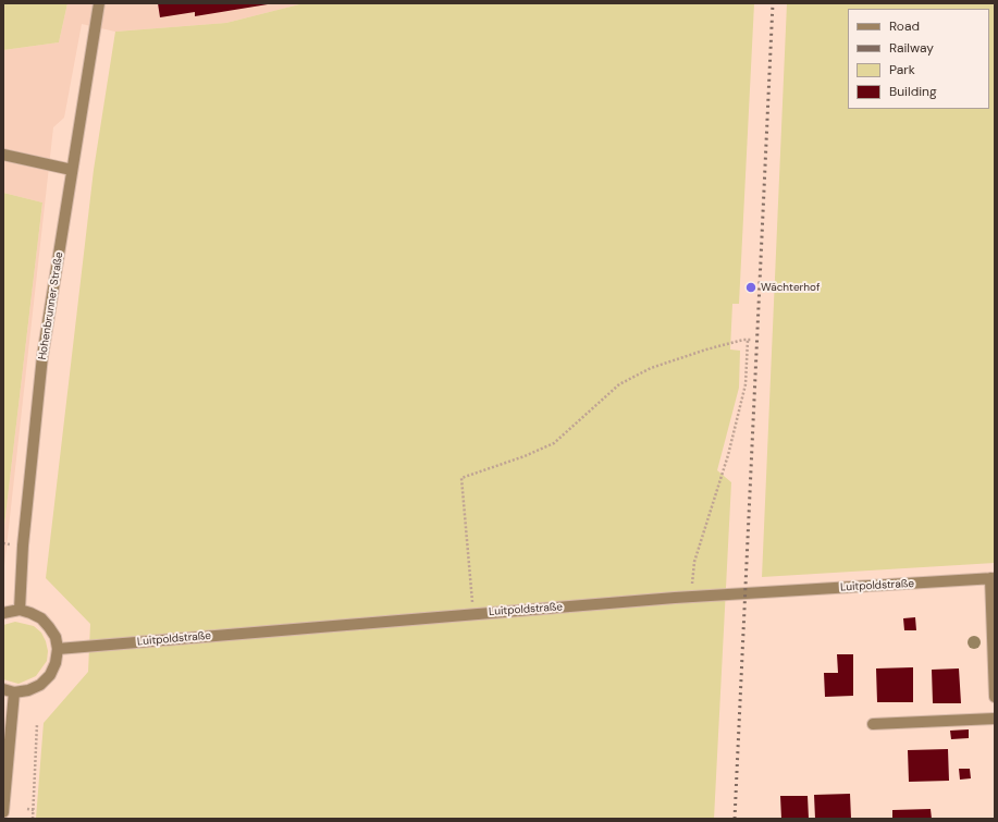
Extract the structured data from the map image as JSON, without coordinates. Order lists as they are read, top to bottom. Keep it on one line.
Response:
{"streets":{"street":["Hohenbrunner Straße","Luitpoldstraße"]},"places":["Wächterhof"],"legend":["Road","Railway","Park","Building"]}
